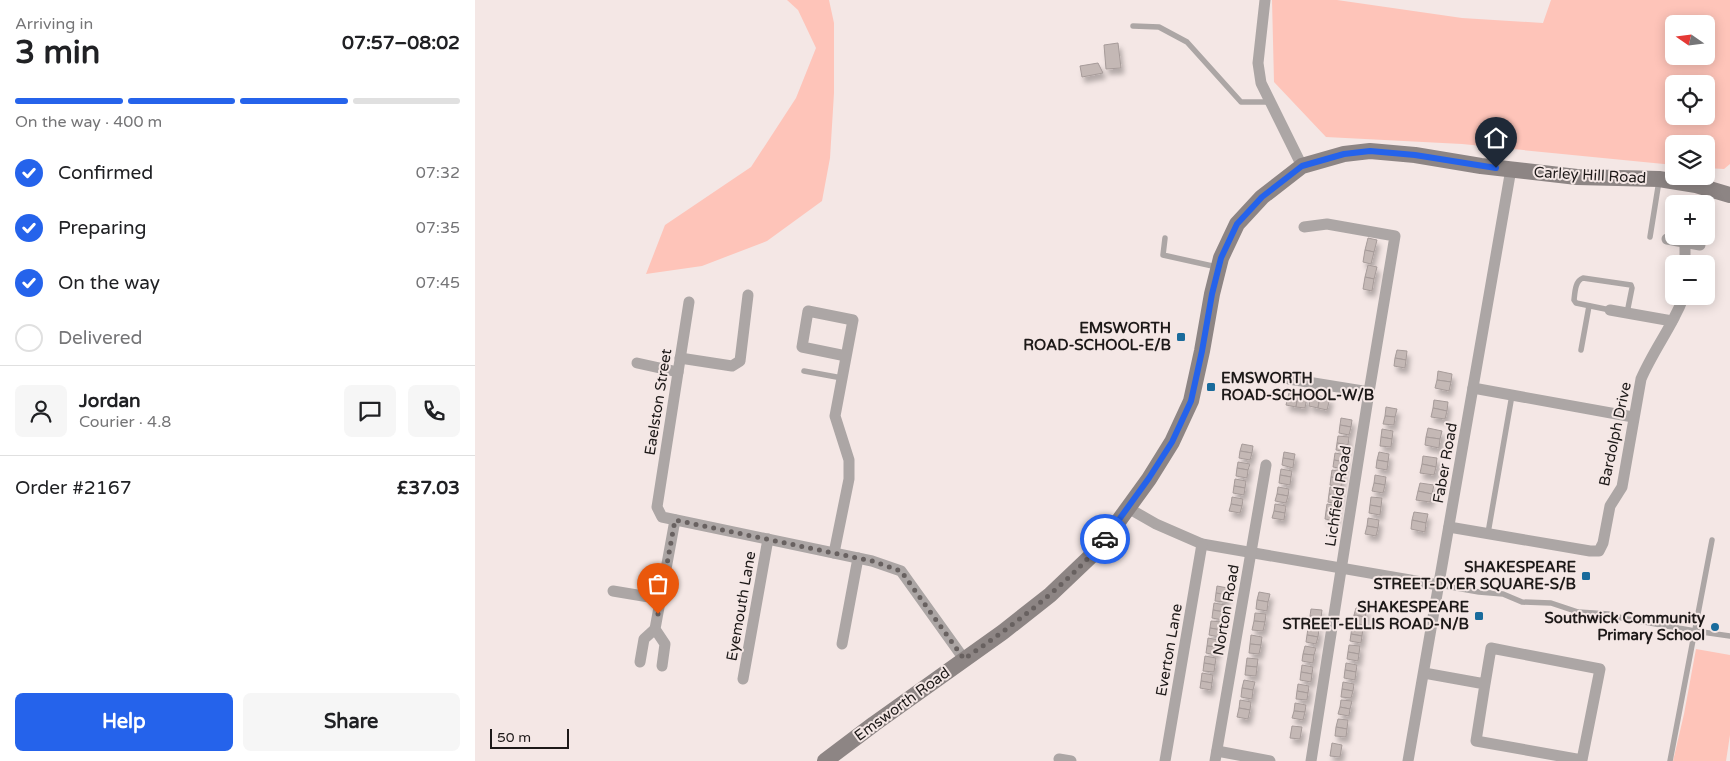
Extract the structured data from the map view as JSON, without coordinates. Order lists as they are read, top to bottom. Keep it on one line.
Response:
{"streets":{"street":["Carley Hill Road","Eaelston Street","Bardolph Drive","Faber Road","Lichfield Road","Eyemouth Lane","Norton Road","Everton Lane","Emsworth Road"]},"crossings":[["Carley Hill Road","Faber Road"],["Carley Hill Road","Emsworth Road"],["Eaelston Street","Eyemouth Lane"],["Bardolph Drive","Faber Road"],["Eyemouth Lane","Emsworth Road"]],"places":{"transit":["EMSWORTH ROAD-SCHOOL-E/B","EMSWORTH ROAD-SCHOOL-W/B","SHAKESPEARE STREET-DYER SQUARE-S/B","SHAKESPEARE STREET-ELLIS ROAD-N/B"],"other":["Southwick Community Primary School"]},"scale_bar":"50 m","north":"left","page":{"heading":["3 min","Arriving in","07:57–08:02"],"panel":["Jordan","Courier · 4.8","Order #2167","£37.03"],"map_buttons":["+","−"],"bar":"On the way · 400 m","list":[["Confirmed","07:32"],["Preparing","07:35"],["On the way","07:45"],"Delivered"],"buttons":["Help","Share"],"scale":"50 m"}}
